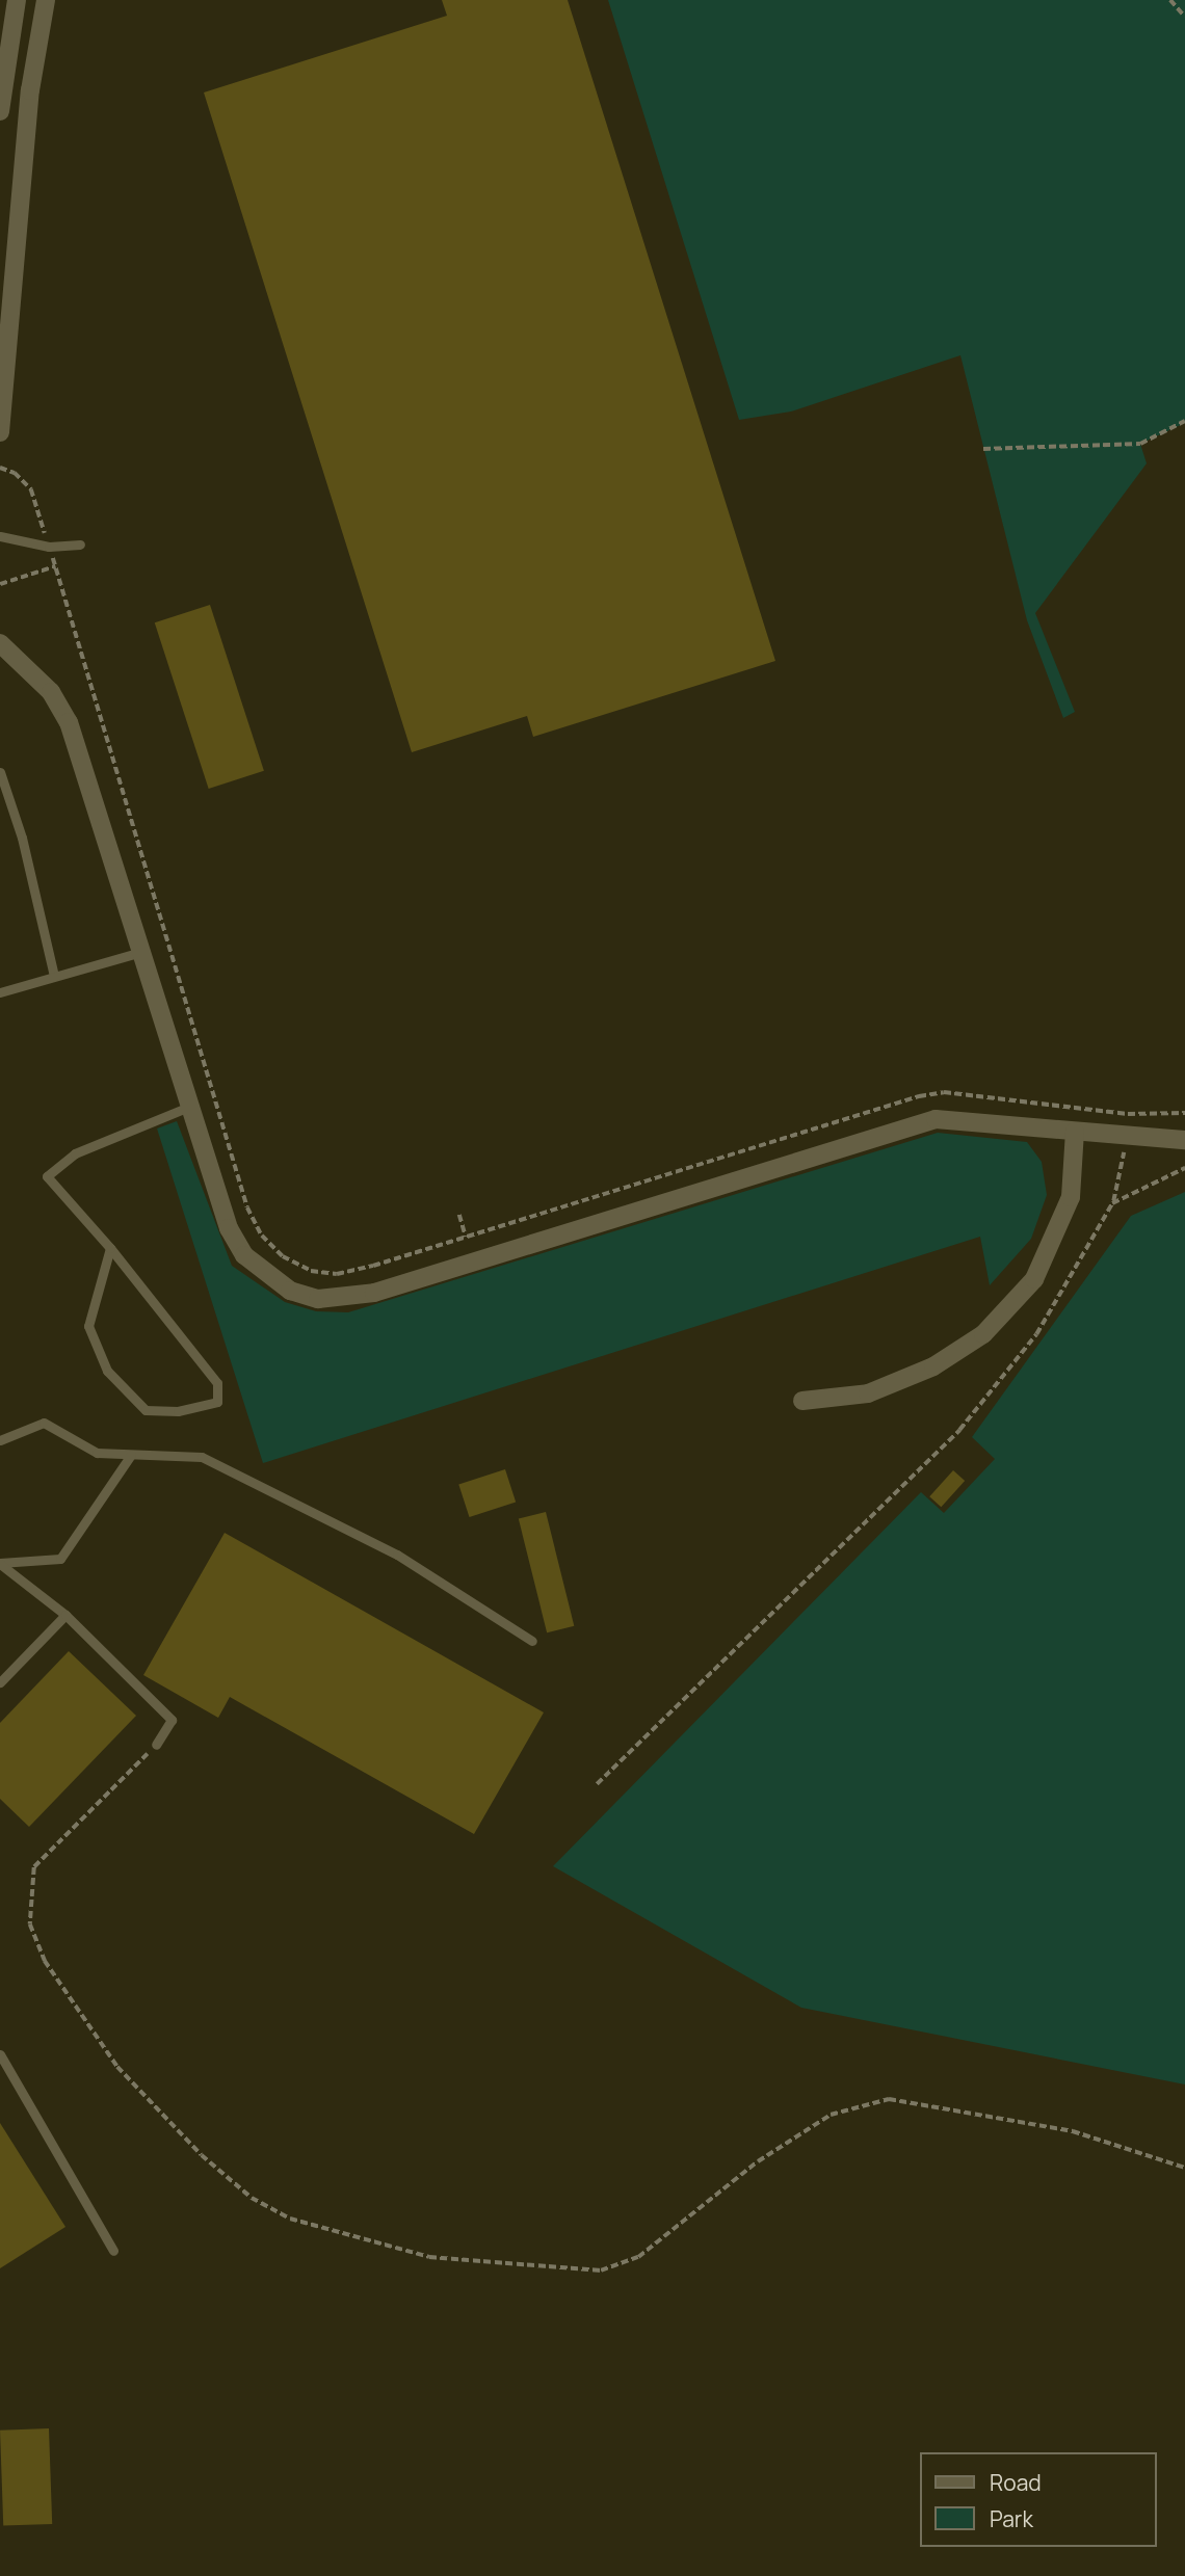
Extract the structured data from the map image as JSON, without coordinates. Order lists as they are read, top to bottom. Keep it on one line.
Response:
{"legend":["Road","Park"]}
